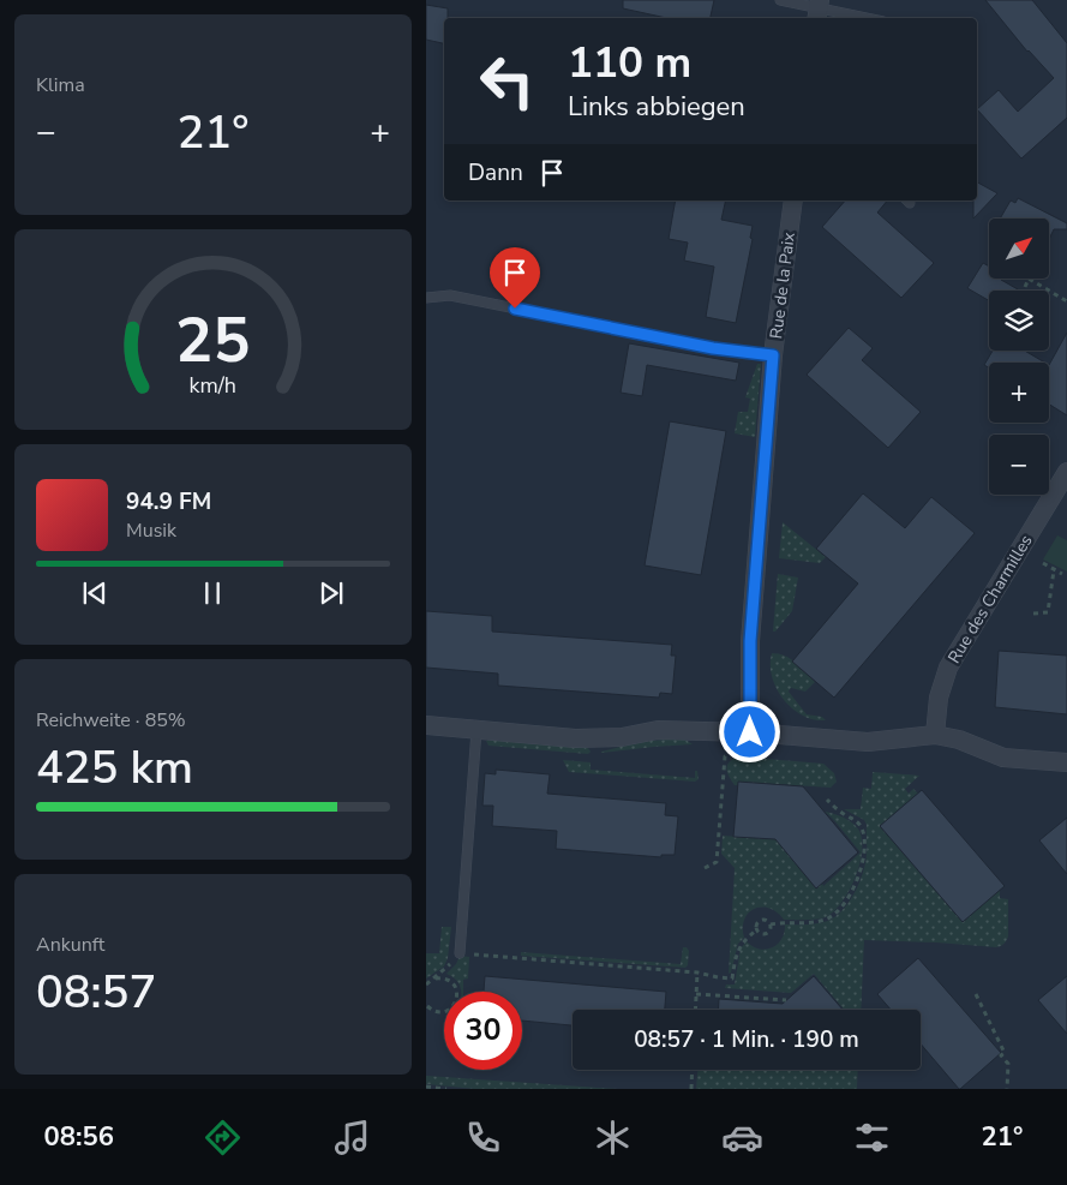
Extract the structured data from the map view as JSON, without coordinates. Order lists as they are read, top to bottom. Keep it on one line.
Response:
{"streets":{"street":["Rue de la Paix","Rue des Charmilles"]},"north":"top right","page":{"tile":["Klima",["Reichweite · 85%","425 km"],["Ankunft","08:57"]],"turn":["110 m","Links abbiegen"],"heat":["−","21°","+"],"then":"Dann","map_buttons":["+","−"],"song":["94.9 FM","Musik"],"limit":"30","trip":"08:57 · 1 Min. · 190 m","tabs":["08:56","21°"],"gauge":["25","km/h"]}}
